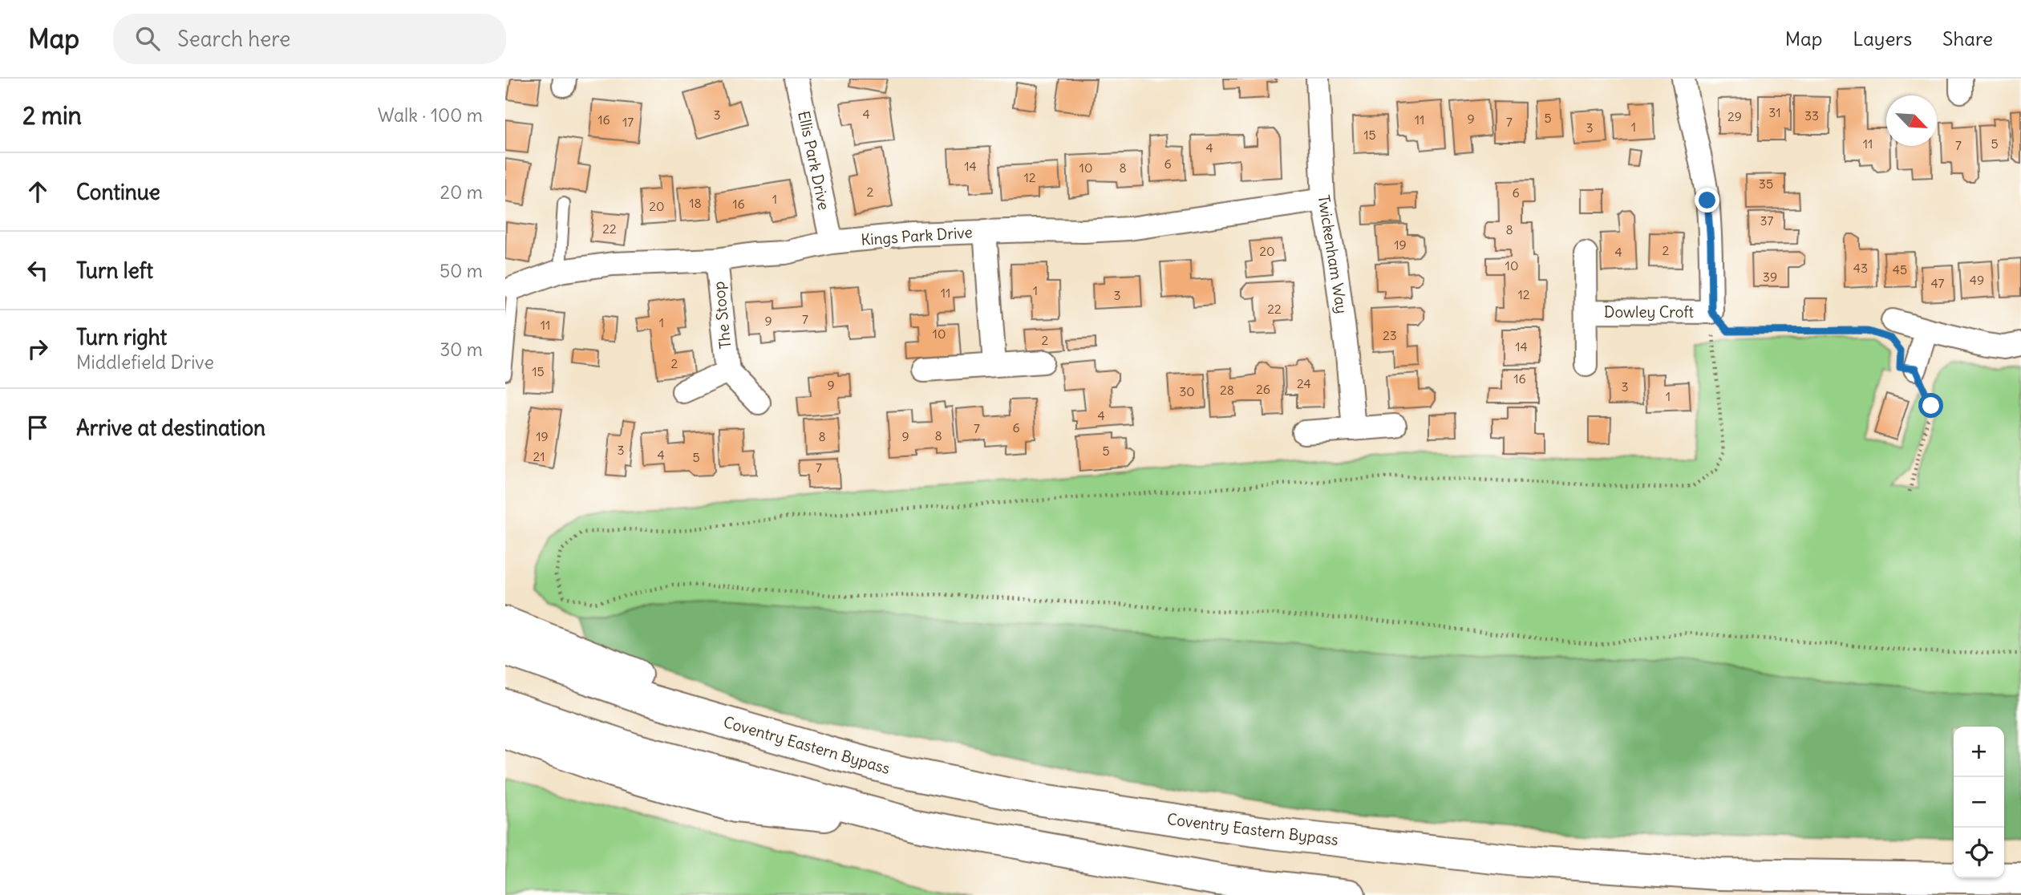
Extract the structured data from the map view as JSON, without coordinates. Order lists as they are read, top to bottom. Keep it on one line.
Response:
{"streets":{"highway":["Coventry Eastern Bypass"],"street":["Ellis Park Drive","Kings Park Drive","Twickenham Way","Dowley Croft","The Stoop"]},"crossings":[["Ellis Park Drive","Kings Park Drive"],["Kings Park Drive","Twickenham Way"],["Kings Park Drive","The Stoop"]],"house_numbers":["31","4","3","33","29","5","9","16","11","17","7","1","3","15","11","5","7","4","6","14","10","8","12","35","2","6","1","18","16","20","37","22","8","19","2","20","4","10","43","45","39","49","47","1","11","12","3","22","7","9","1","11","10","23","2","14","2","15","16","24","9","3","26","28","30","1","4","6","7","8","19","8","9","3","5","4","21","5","7"],"north":"bottom right","page":{"header":"Map","search":"Search here","nav":["Map","Layers","Share"],"heading":["2 min","Walk · 100 m"],"list":[["Continue","20 m"],["Turn left","50 m"],["Turn right","Middlefield Drive","30 m"],"Arrive at destination"],"map_buttons":["+","−"]}}
